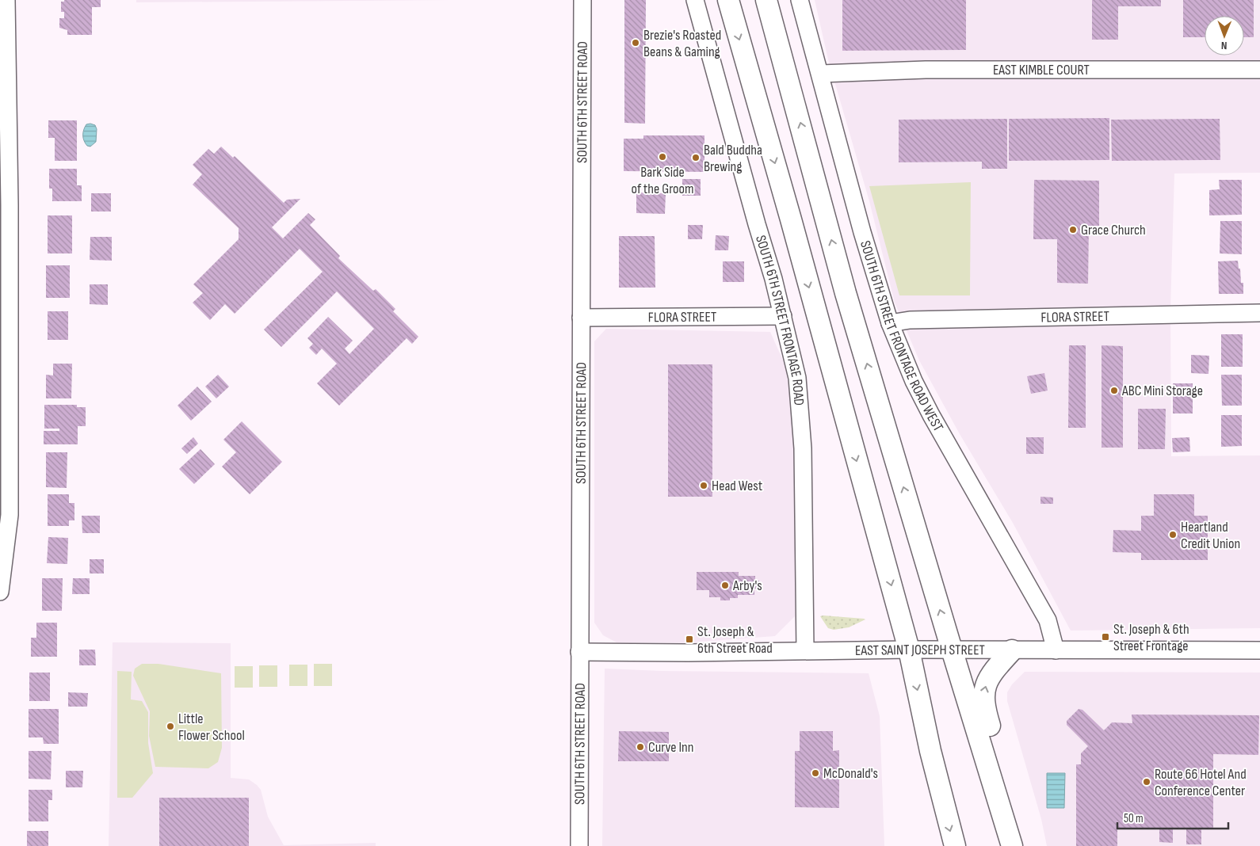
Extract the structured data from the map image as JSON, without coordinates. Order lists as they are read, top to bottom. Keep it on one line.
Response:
{"streets":{"street":["EAST KIMBLE COURT","SOUTH 6TH STREET ROAD","FLORA STREET","SOUTH 6TH STREET FRONTAGE ROAD","SOUTH 6TH STREET FRONTAGE ROAD WEST","EAST SAINT JOSEPH STREET"]},"crossings":[["EAST KIMBLE COURT","SOUTH 6TH STREET FRONTAGE ROAD WEST"],["SOUTH 6TH STREET ROAD","FLORA STREET"],["SOUTH 6TH STREET ROAD","EAST SAINT JOSEPH STREET"],["FLORA STREET","SOUTH 6TH STREET FRONTAGE ROAD"],["FLORA STREET","SOUTH 6TH STREET FRONTAGE ROAD WEST"],["SOUTH 6TH STREET FRONTAGE ROAD","EAST SAINT JOSEPH STREET"],["SOUTH 6TH STREET FRONTAGE ROAD WEST","EAST SAINT JOSEPH STREET"]],"places":{"other":["Brezie's Roasted Beans & Gaming","Bark Side of the Groom","Bald Buddha Brewing","Grace Church","ABC Mini Storage","Head West","Heartland Credit Union","Arby's","Little Flower School","Curve Inn","McDonald's","Route 66 Hotel And Conference Center"],"transit":["St. Joseph & 6th Street Frontage","St. Joseph & 6th Street Road"]},"scale_bar":"50 m","north":"bottom"}
